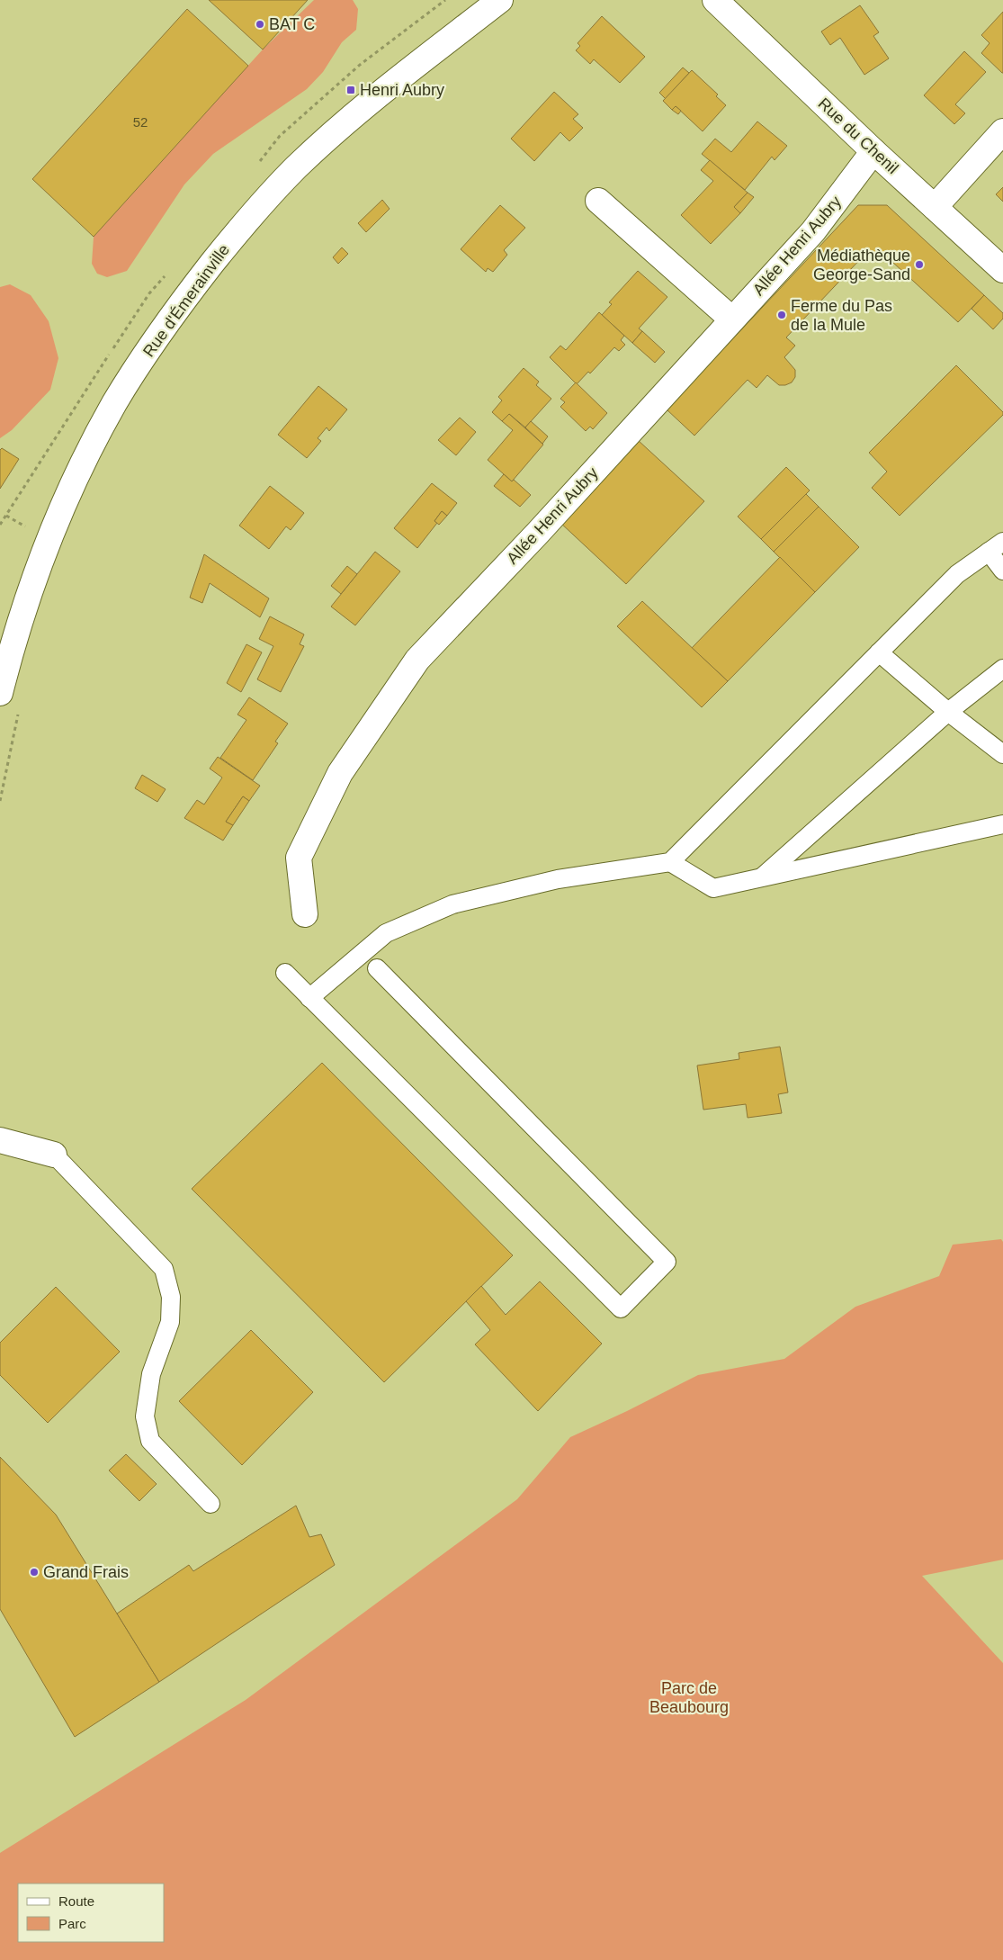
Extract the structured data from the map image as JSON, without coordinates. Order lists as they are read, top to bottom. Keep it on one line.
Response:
{"streets":{"street":["Rue du Chenil","Allée Henri Aubry","Rue d'Émerainville"]},"crossings":[["Rue du Chenil","Allée Henri Aubry"]],"parks":["Parc de Beaubourg"],"places":{"other":["BAT C","Médiathèque George-Sand","Ferme du Pas de la Mule","Grand Frais"],"transit":["Henri Aubry"]},"house_numbers":["52"],"legend":["Route","Parc"]}
